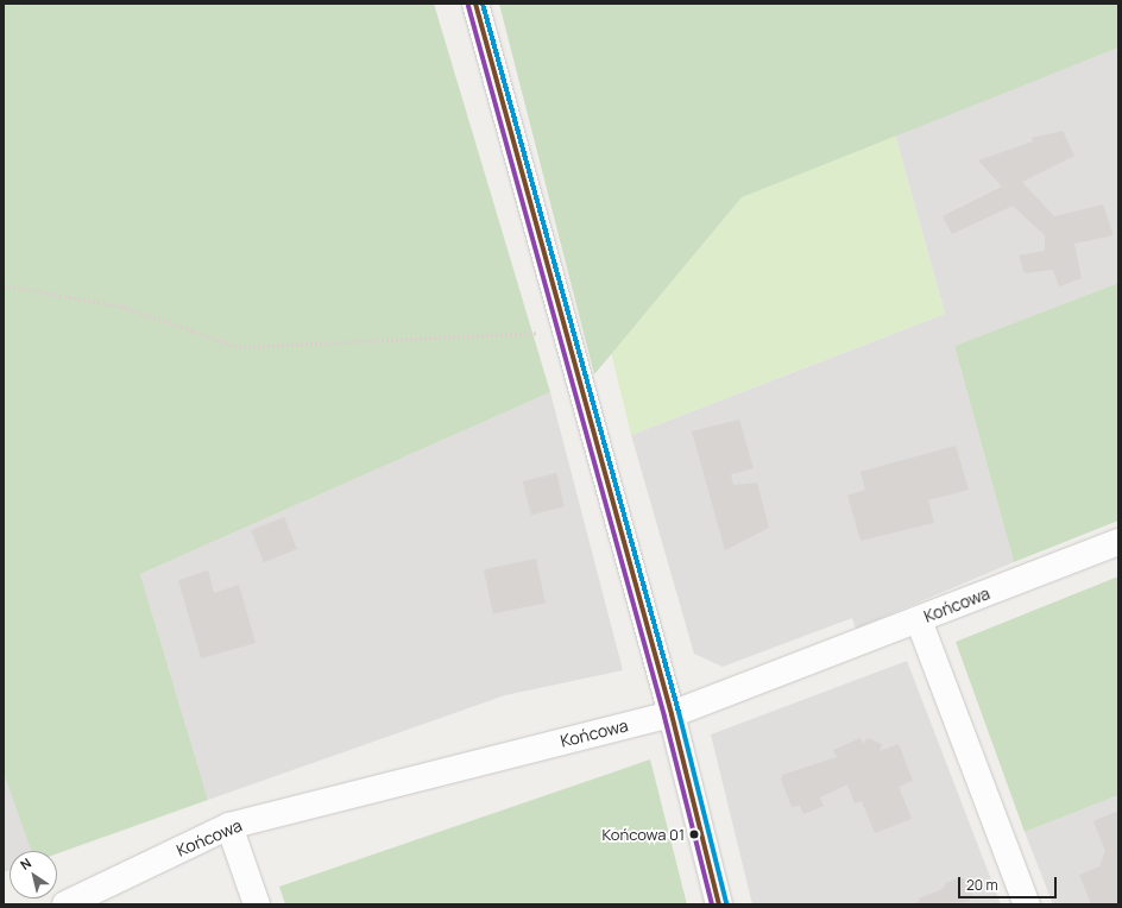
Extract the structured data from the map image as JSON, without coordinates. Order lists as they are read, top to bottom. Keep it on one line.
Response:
{"streets":{"street":["Końcowa"]},"places":["Końcowa 01"],"scale_bar":"20 m","north":"top left"}
